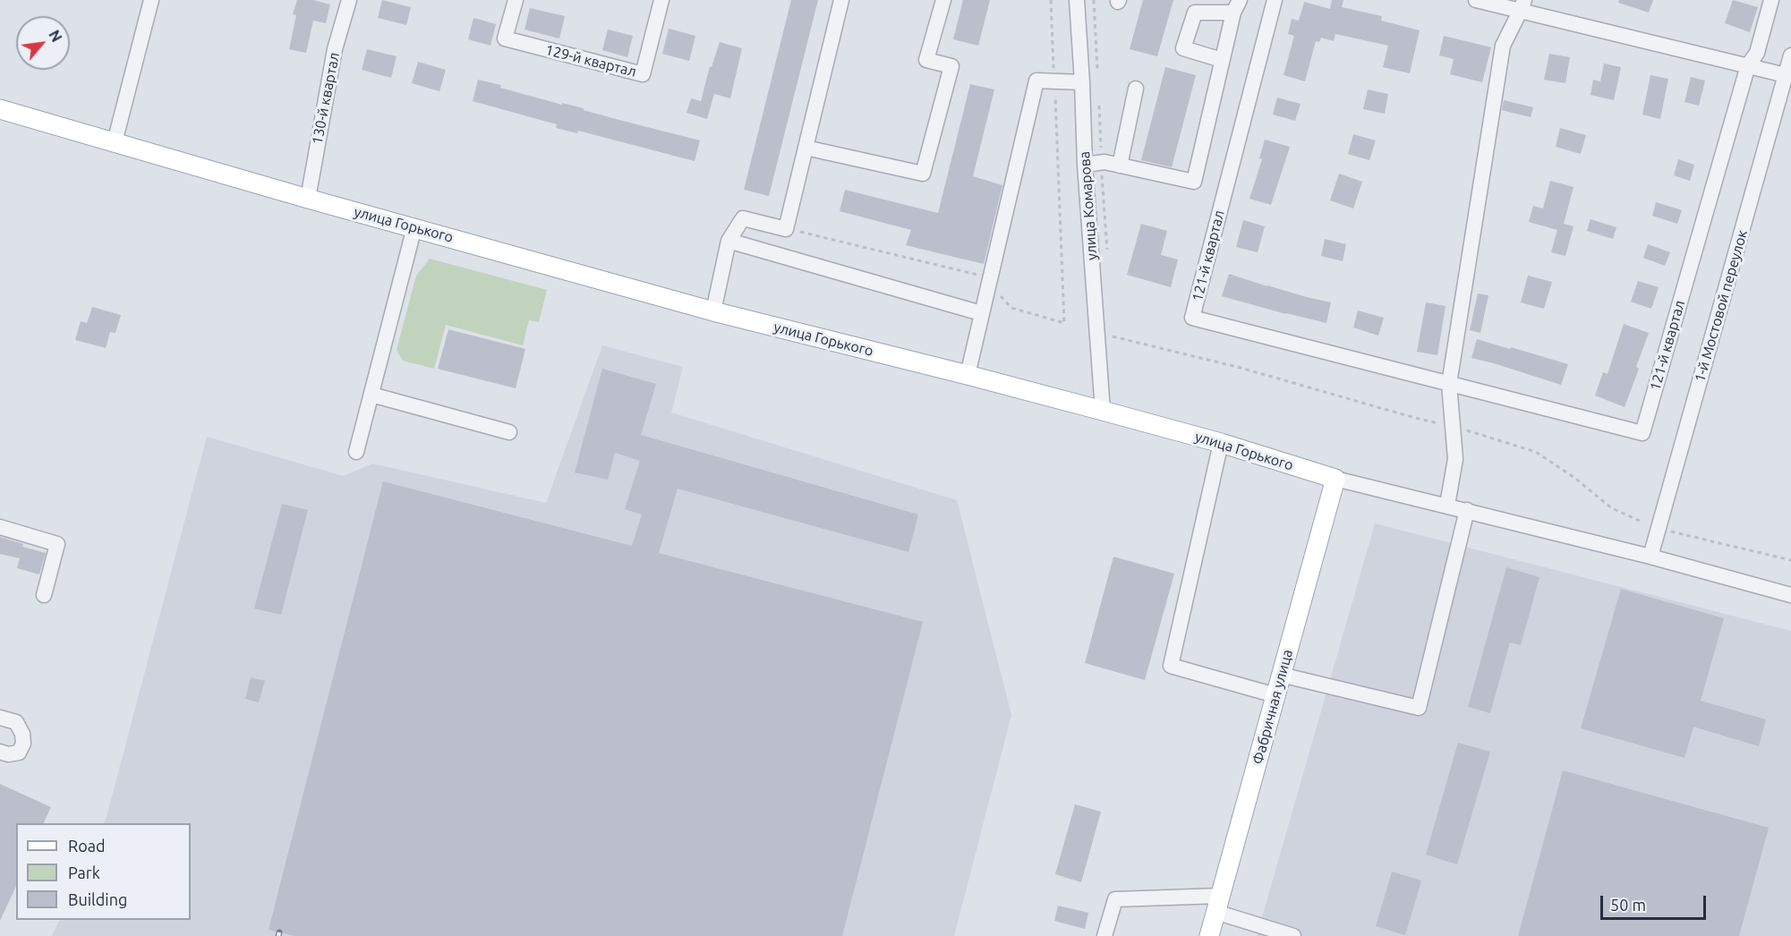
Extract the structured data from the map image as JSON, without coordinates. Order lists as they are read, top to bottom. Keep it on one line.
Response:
{"streets":{"main road":["улица Горького","Фабричная улица"],"street":["129-й квартал","130-й квартал","улица Комарова","121-й квартал","1-й Мостовой переулок"]},"crossings":[["130-й квартал","улица Горького"],["улица Комарова","улица Горького"],["улица Горького","1-й Мостовой переулок"],["улица Горького","Фабричная улица"]],"legend":["Road","Park","Building"],"scale_bar":"50 m","north":"top right"}
